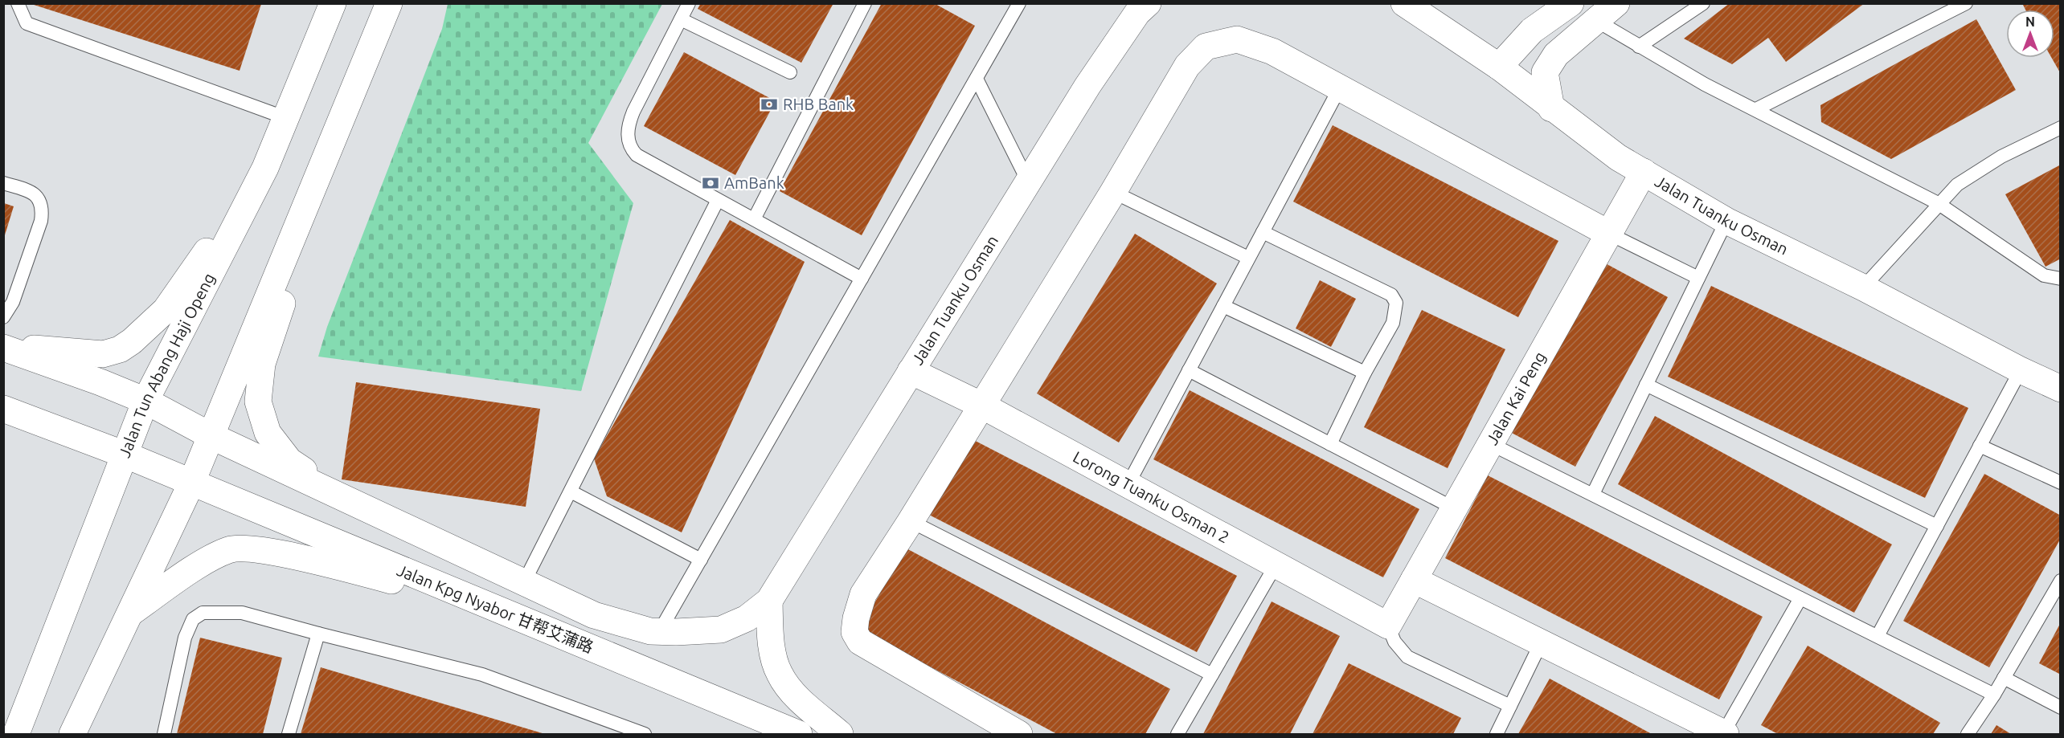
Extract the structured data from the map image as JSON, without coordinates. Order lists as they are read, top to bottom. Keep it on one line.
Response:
{"streets":{"street":["Jalan Tuanku Osman","Jalan Tun Abang Haji Openg","Jalan Kai Peng","Lorong Tuanku Osman 2","Jalan Kpg Nyabor 甘帮艾蒲路"]},"crossings":[["Jalan Tuanku Osman","Jalan Kai Peng"],["Jalan Tuanku Osman","Lorong Tuanku Osman 2"],["Jalan Tuanku Osman","Jalan Kpg Nyabor 甘帮艾蒲路"],["Jalan Tun Abang Haji Openg","Jalan Kpg Nyabor 甘帮艾蒲路"],["Jalan Kai Peng","Lorong Tuanku Osman 2"]],"places":{"bank":["RHB Bank","AmBank"]},"north":"top"}
